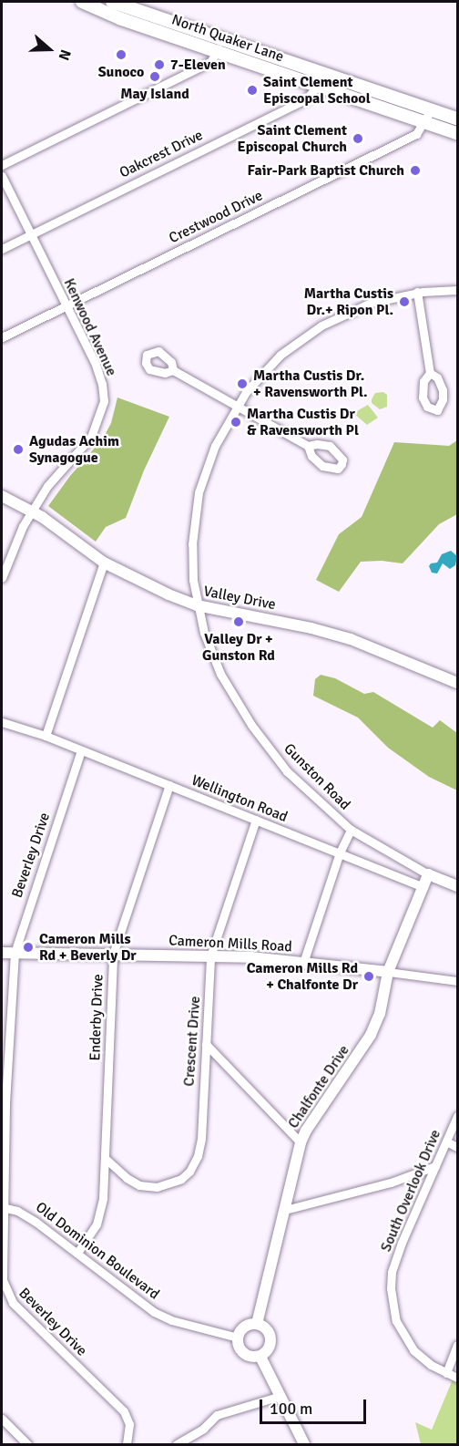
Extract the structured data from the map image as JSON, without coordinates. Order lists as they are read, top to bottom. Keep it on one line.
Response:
{"streets":{"main road":["North Quaker Lane"],"street":["Oakcrest Drive","Crestwood Drive","Kenwood Avenue","Valley Drive","Gunston Road","Wellington Road","Beverley Drive","Cameron Mills Road","Enderby Drive","Crescent Drive","Chalfonte Drive","South Overlook Drive","Old Dominion Boulevard"]},"crossings":[["North Quaker Lane","Oakcrest Drive"],["North Quaker Lane","Crestwood Drive"],["Oakcrest Drive","Kenwood Avenue"],["Crestwood Drive","Kenwood Avenue"],["Kenwood Avenue","Valley Drive"],["Valley Drive","Gunston Road"],["Gunston Road","Chalfonte Drive"],["Wellington Road","Beverley Drive"],["Wellington Road","Enderby Drive"],["Wellington Road","Crescent Drive"],["Wellington Road","Chalfonte Drive"],["Beverley Drive","Cameron Mills Road"],["Beverley Drive","Old Dominion Boulevard"],["Cameron Mills Road","Enderby Drive"],["Cameron Mills Road","Crescent Drive"],["Cameron Mills Road","Chalfonte Drive"],["Enderby Drive","Crescent Drive"],["Enderby Drive","Old Dominion Boulevard"],["Chalfonte Drive","Old Dominion Boulevard"]],"places":["Sunoco","7-Eleven","May Island","Saint Clement Episcopal School","Saint Clement Episcopal Church","Fair-Park Baptist Church","Martha Custis Dr.+ Ripon Pl.","Martha Custis Dr. + Ravensworth Pl.","Martha Custis Dr & Ravensworth Pl","Agudas Achim Synagogue","Valley Dr + Gunston Rd","Cameron Mills Rd + Beverly Dr","Cameron Mills Rd + Chalfonte Dr"],"scale_bar":"100 m","north":"right"}
